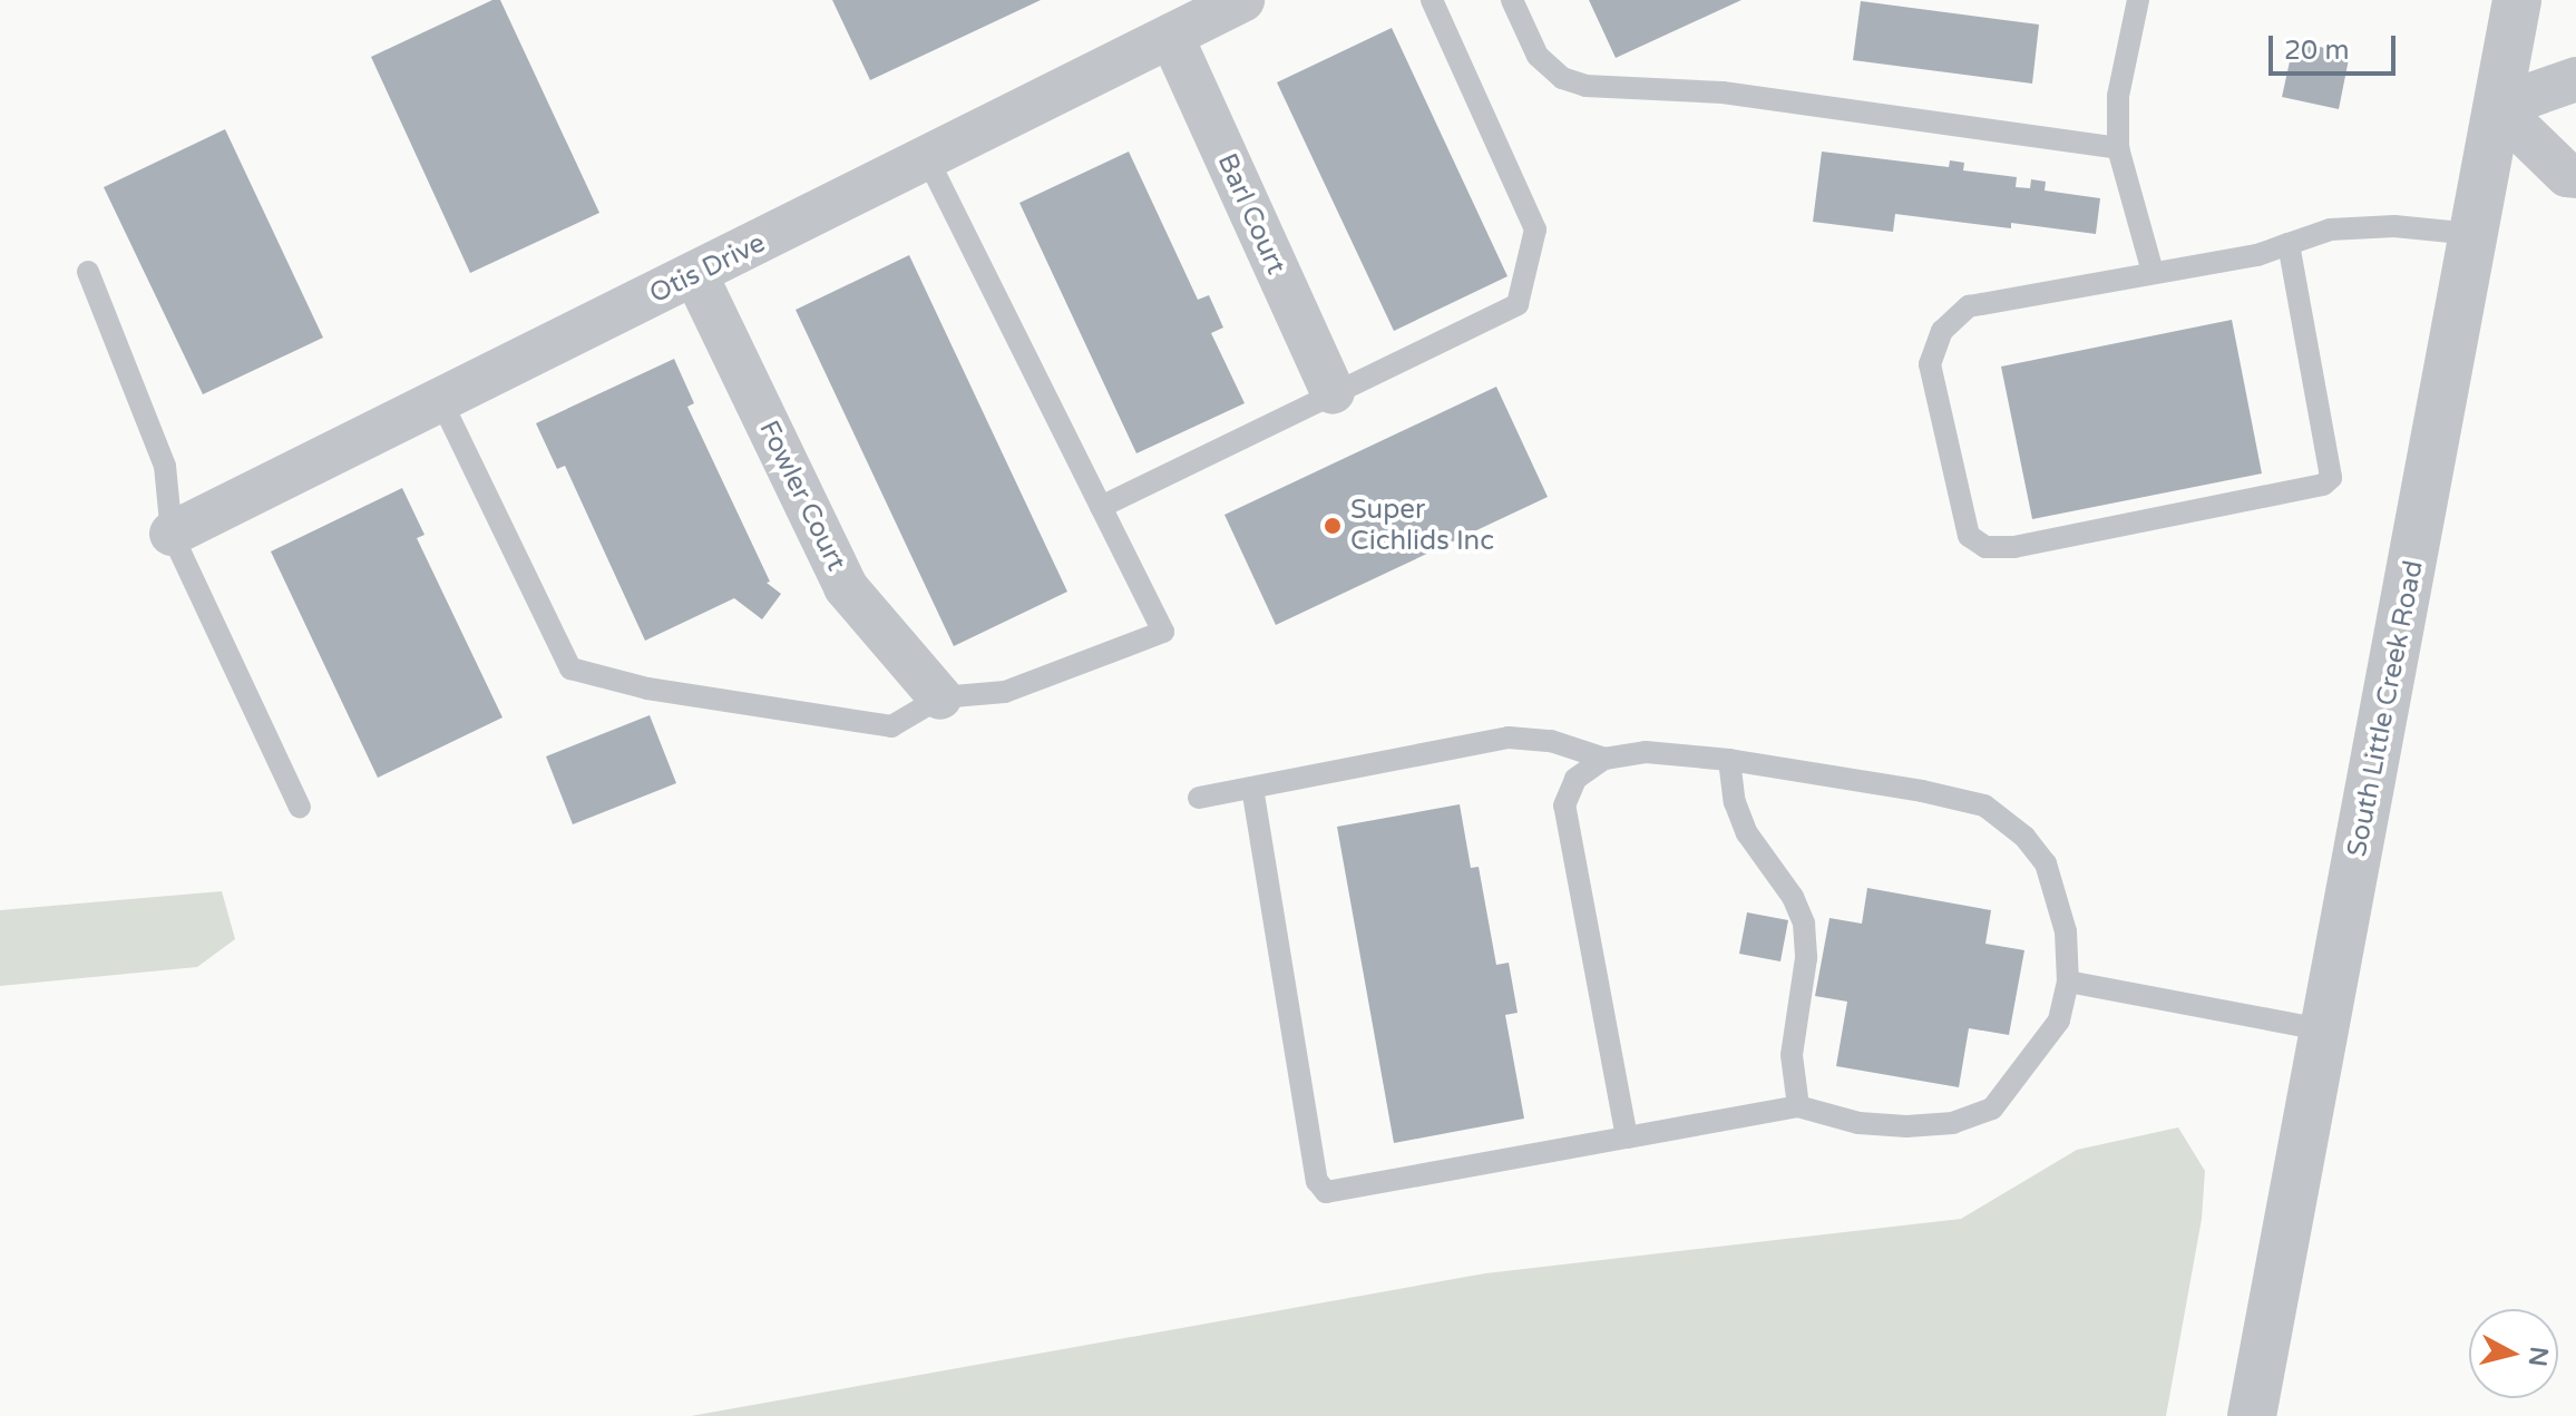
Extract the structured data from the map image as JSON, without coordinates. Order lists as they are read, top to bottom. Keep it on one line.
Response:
{"streets":{"street":["Barl Court","Otis Drive","Fowler Court","South Little Creek Road"]},"crossings":[["Barl Court","Otis Drive"],["Otis Drive","Fowler Court"]],"places":["Super Cichlids Inc"],"scale_bar":"20 m","north":"right"}
